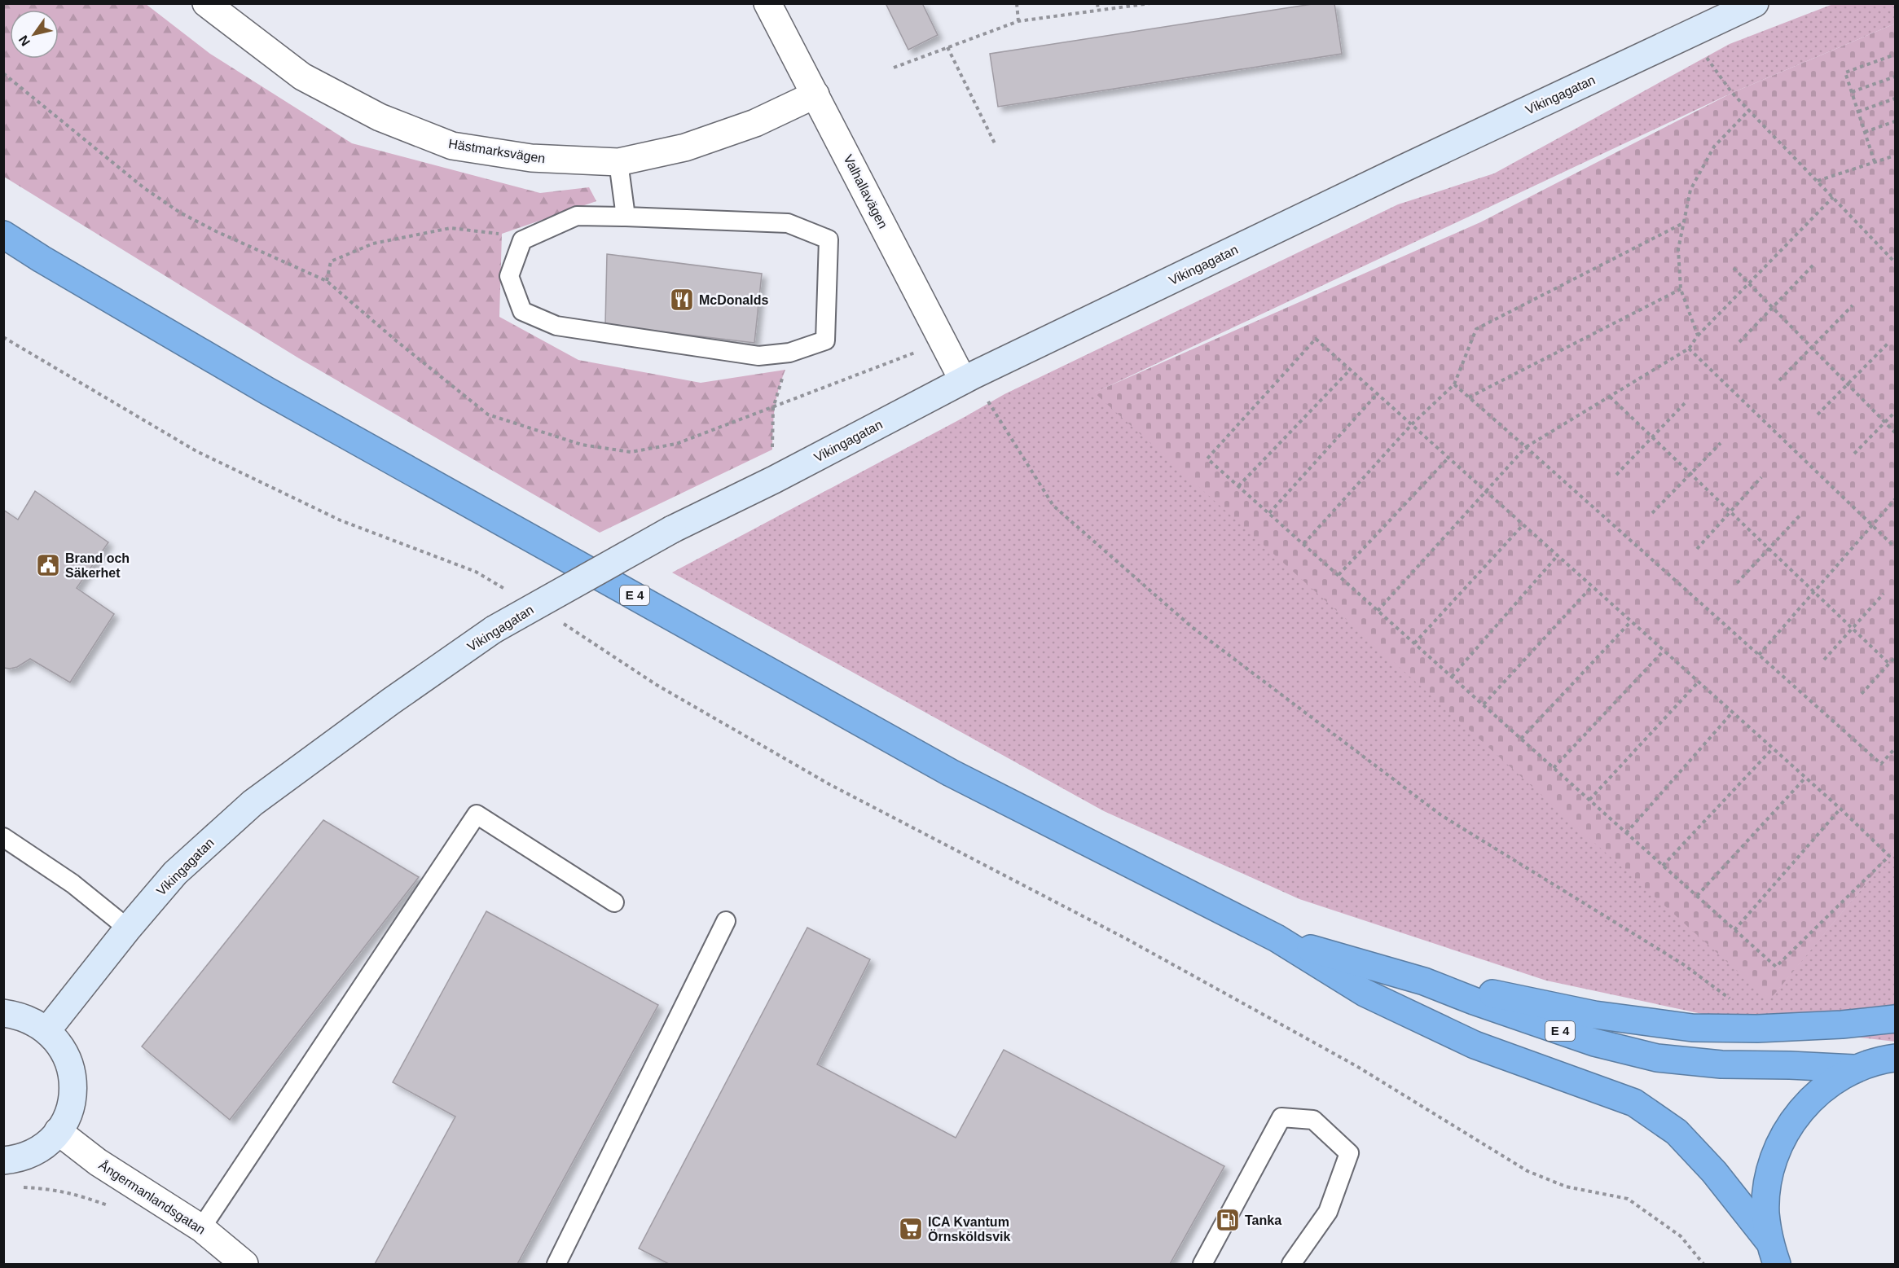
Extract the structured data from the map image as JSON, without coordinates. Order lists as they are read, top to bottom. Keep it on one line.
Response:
{"streets":{"highway":["E 4"],"street":["Vikingagatan","Hästmarksvägen","Valhallavägen","Ångermanlandsgatan"]},"crossings":[["Vikingagatan","Valhallavägen"],["Hästmarksvägen","Valhallavägen"]],"places":{"restaurant":["McDonalds"],"public building":["Brand och Säkerhet"],"fuel station":["Tanka"],"supermarket":["ICA Kvantum Örnsköldsvik"]},"north":"bottom left"}
